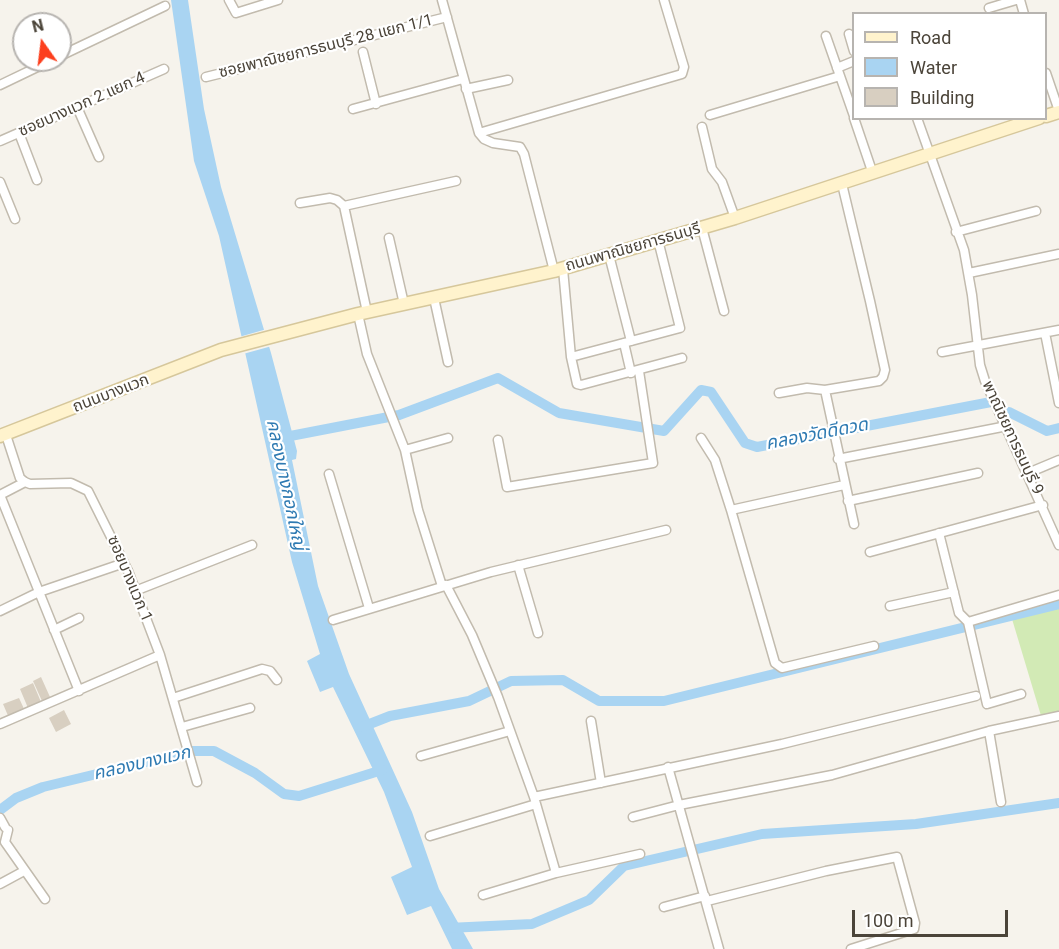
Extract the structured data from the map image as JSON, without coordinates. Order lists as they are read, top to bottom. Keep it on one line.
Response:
{"streets":{"main road":["ถนนพาณิชยการธนบุรี","ถนนบางแวก"],"street":["ซอยพาณิชยการธนบุรี 28 แยก 1/1","ซอยบางแวก 2 แยก 4","พาณิชยการธนบุรี 9","ซอยบางแวก 1"]},"crossings":[["ถนนพาณิชยการธนบุรี","ถนนบางแวก"],["ถนนพาณิชยการธนบุรี","พาณิชยการธนบุรี 9"]],"water":["คลองวัดดีดวด","คลองบางกอกใหญ่","คลองบางแวก"],"legend":["Road","Water","Building"],"scale_bar":"100 m","north":"top"}
